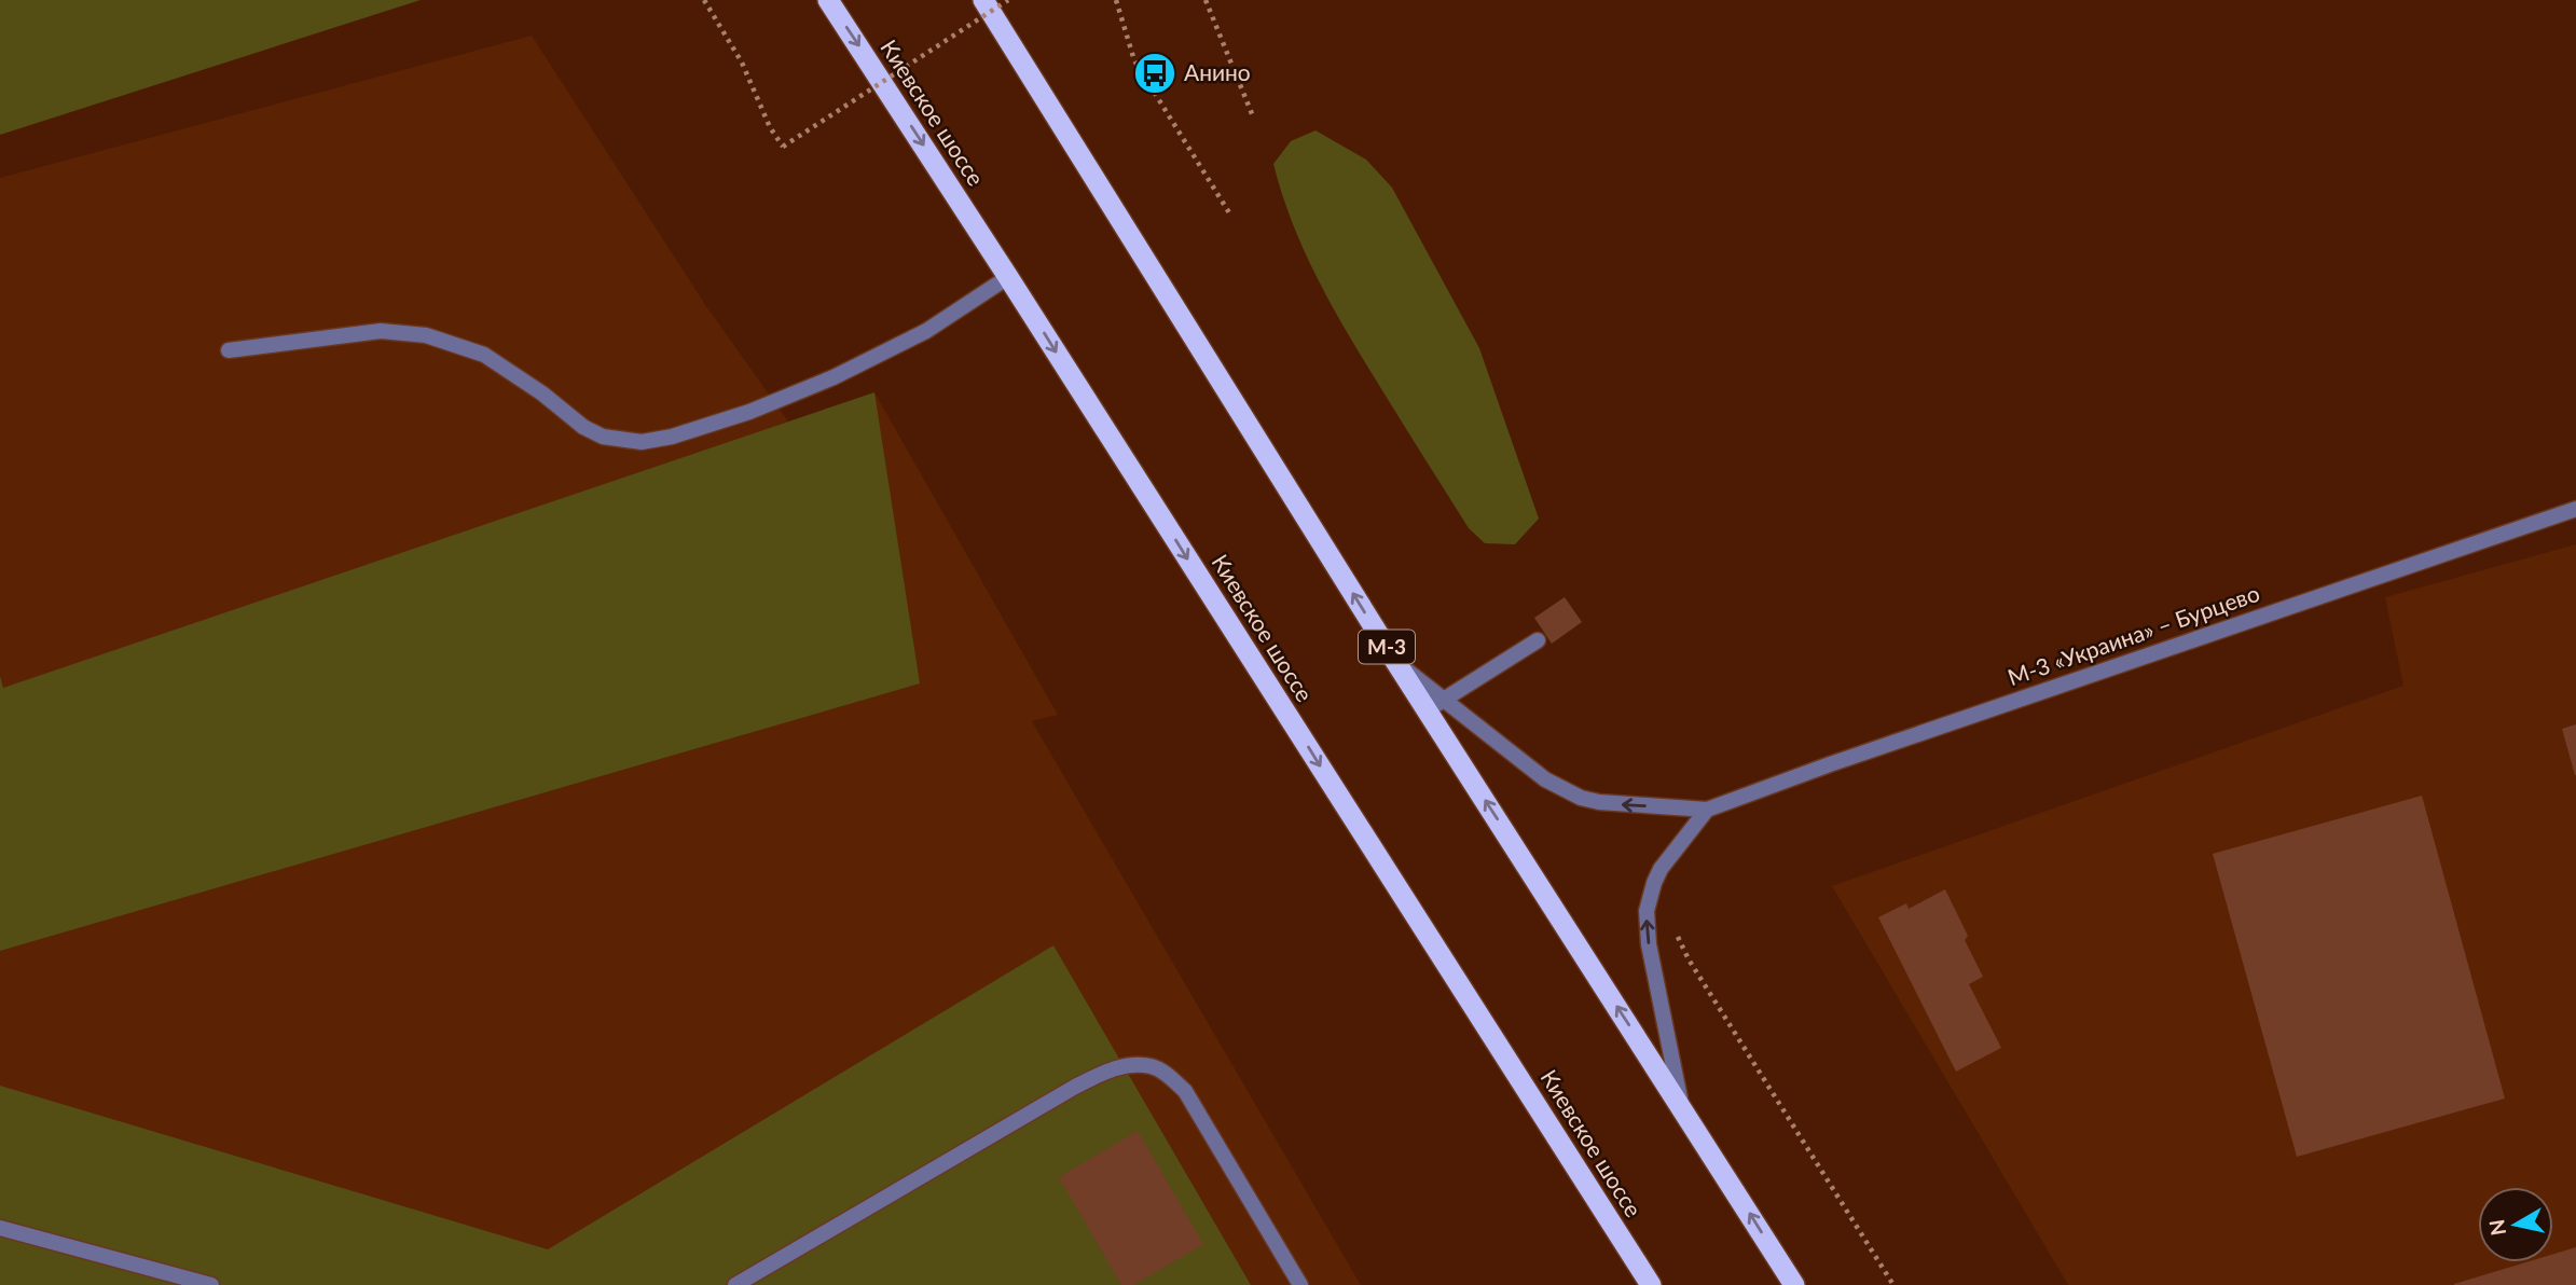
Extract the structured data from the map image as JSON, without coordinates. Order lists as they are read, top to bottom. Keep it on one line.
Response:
{"streets":{"highway":["Киевское шоссе","М-3"],"street":["М-3 «Украина» – Бурцево"]},"places":{"bus stop":["Анино"]},"north":"left"}
